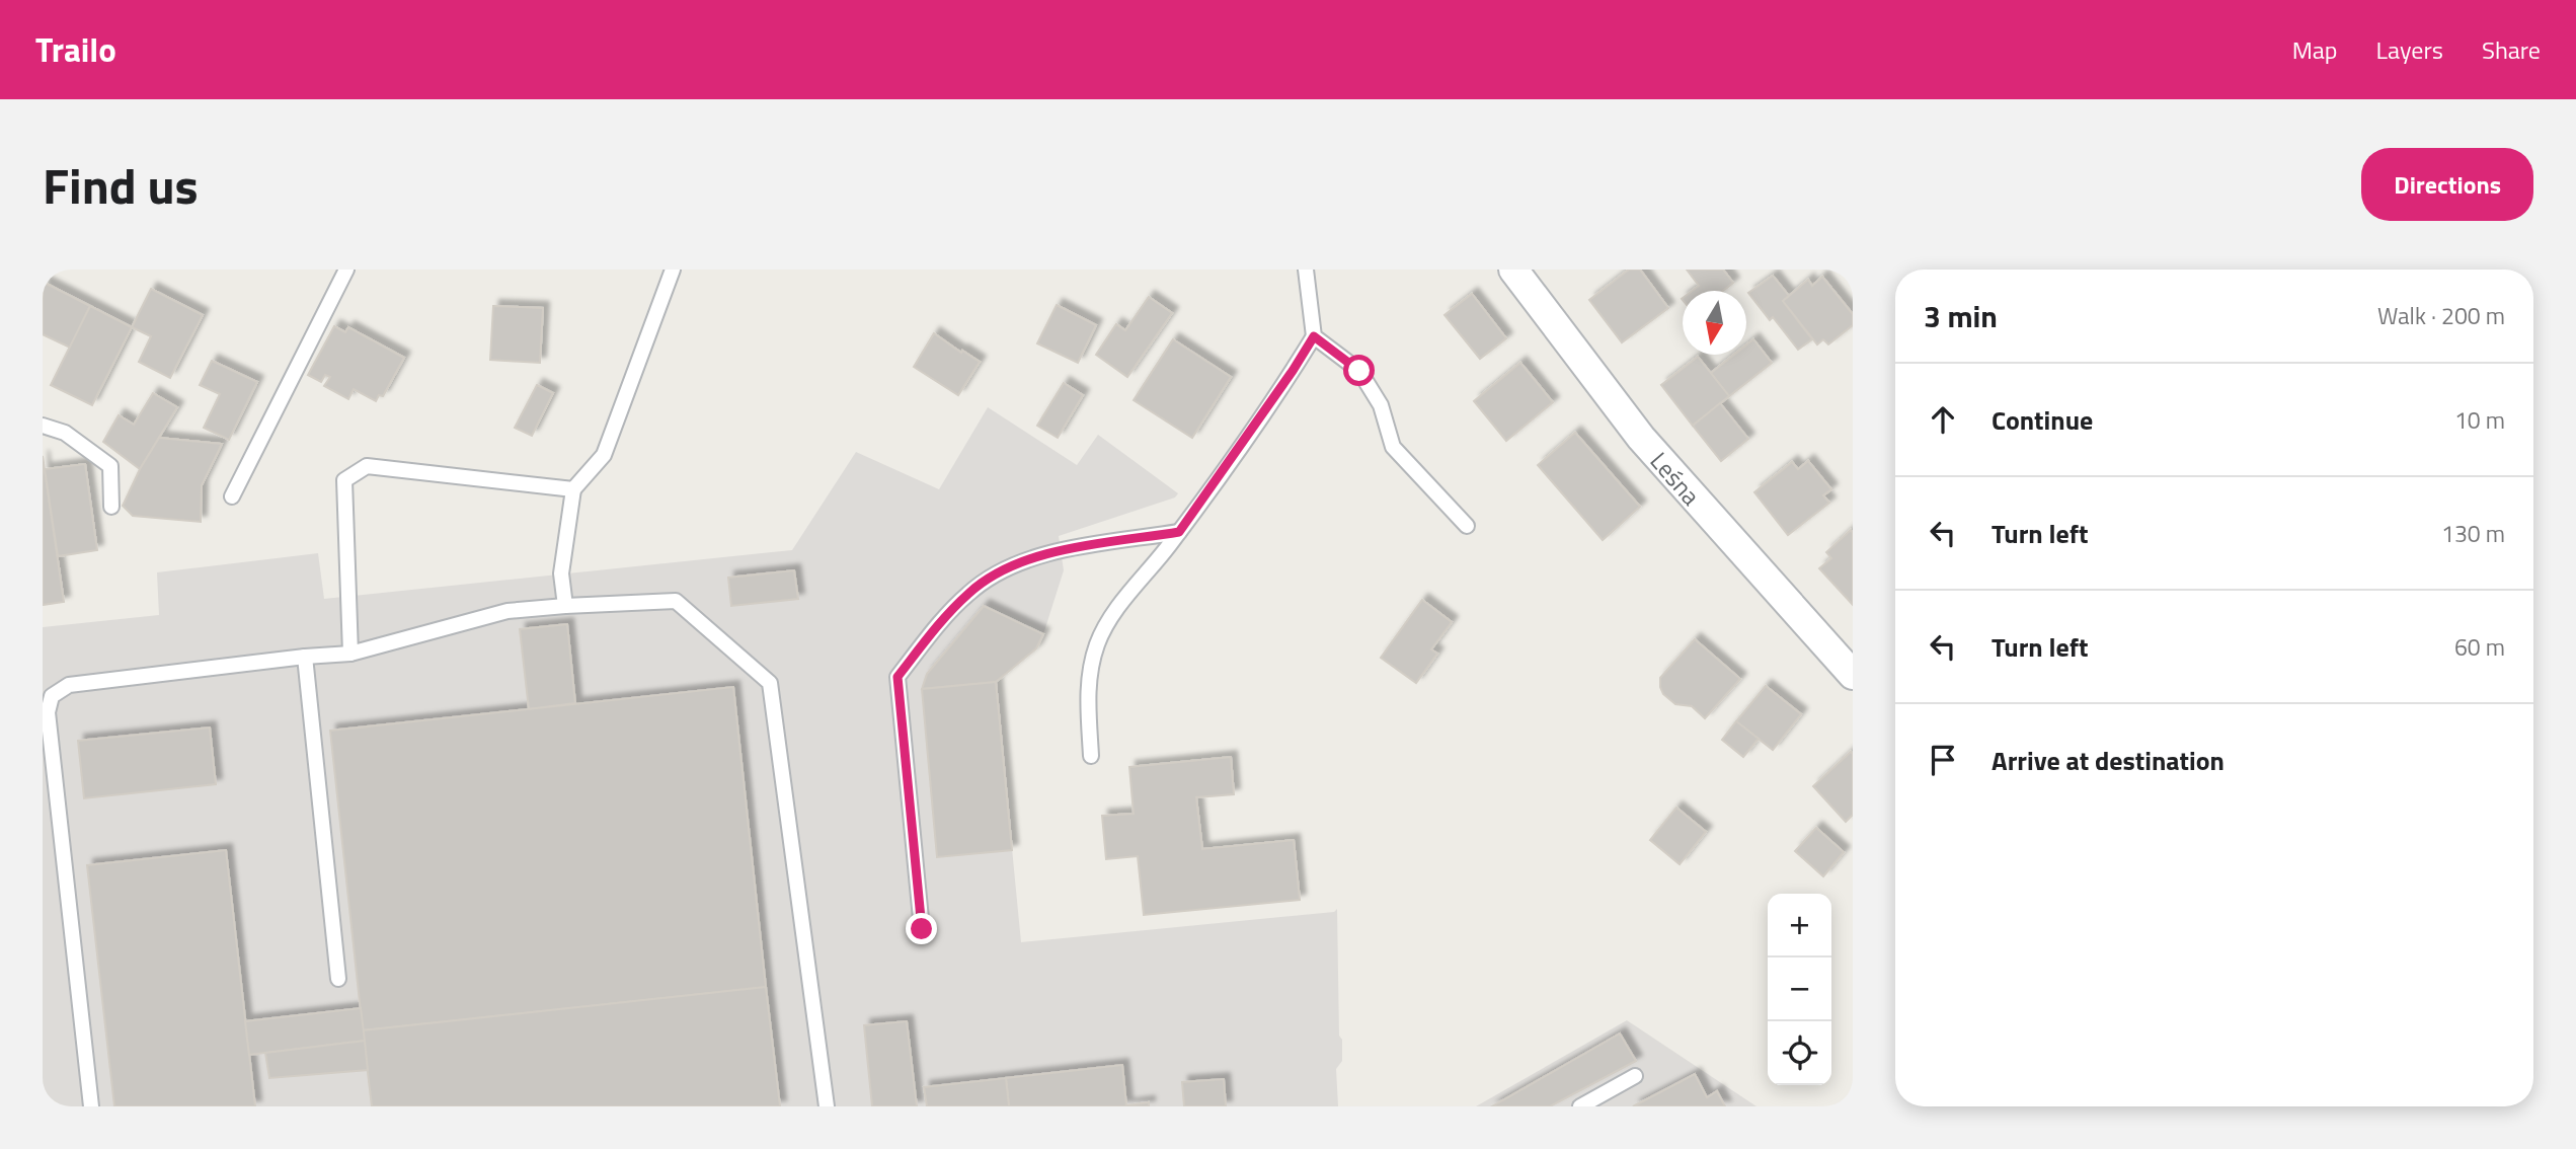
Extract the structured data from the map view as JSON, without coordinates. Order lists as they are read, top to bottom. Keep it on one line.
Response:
{"streets":{"street":["Leśna"]},"north":"bottom","page":{"header":"Trailo","nav":["Map","Layers","Share"],"title":"Find us","buttons":"Directions","heading":["3 min","Walk · 200 m"],"list":[["Continue","10 m"],["Turn left","130 m"],["Turn left","60 m"],"Arrive at destination"],"map_buttons":["+","−"]}}
